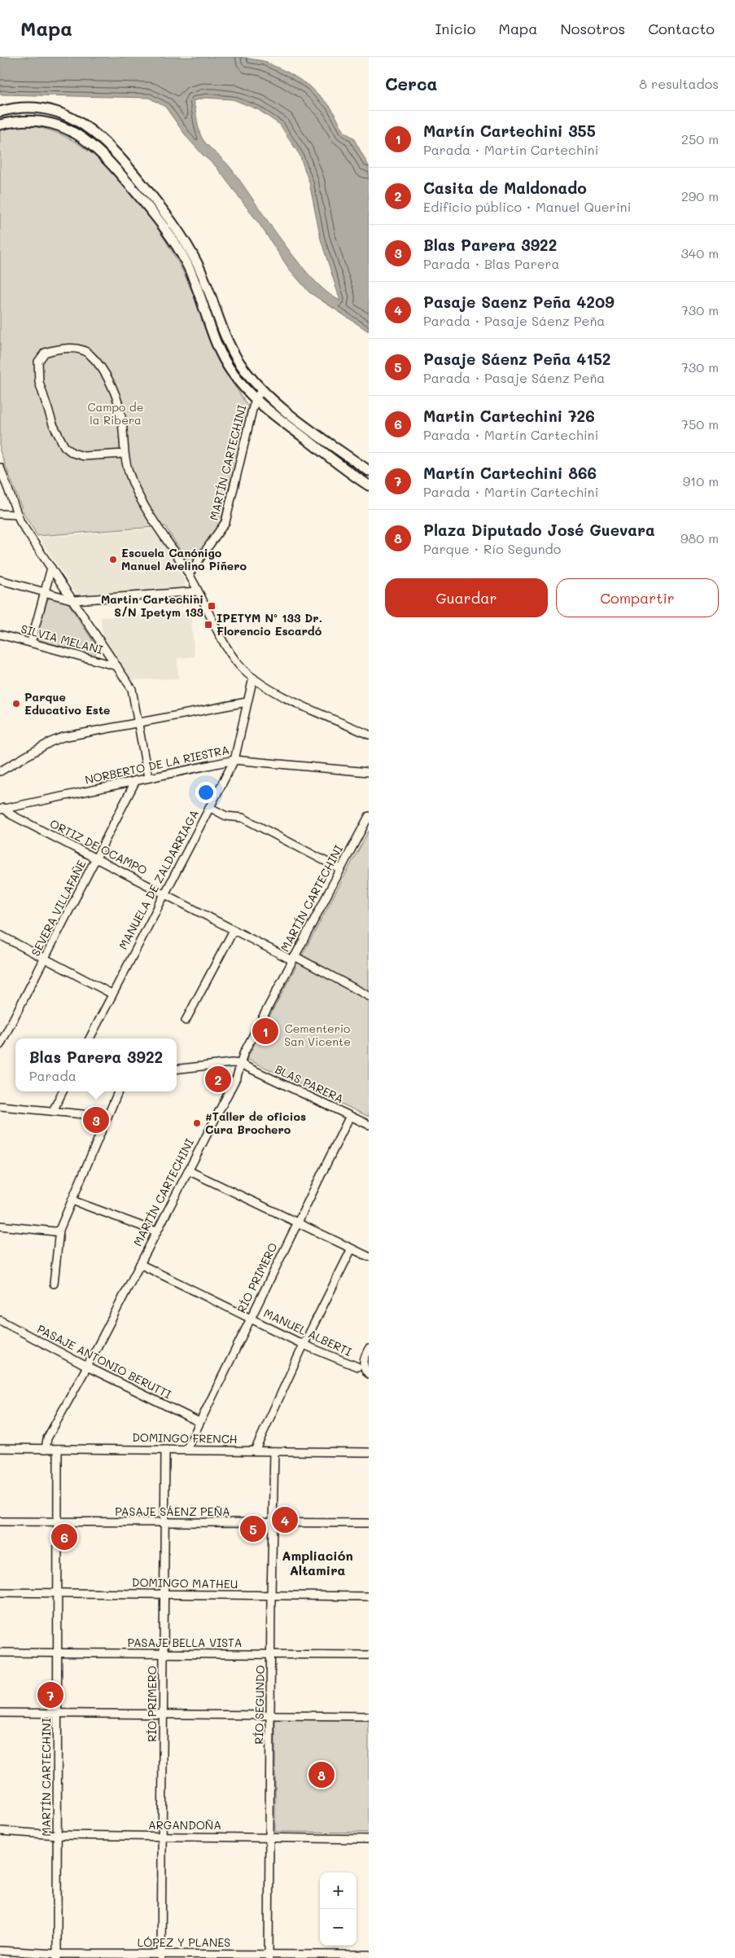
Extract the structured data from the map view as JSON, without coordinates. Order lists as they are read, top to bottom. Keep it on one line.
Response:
{"streets":{"street":["MARTÍN CARTECHINI","SILVIA MELANI","NORBERTO DE LA RIESTRA","ORTIZ DE OCAMPO","MANUELA DE ZALDARRIAGA","SEVERA VILLAFAÑE","BLAS PARERA","RÍO PRIMERO","MANUEL ALBERTI","PASAJE ANTONIO BERUTTI","DOMINGO FRENCH","PASAJE SÁENZ PEÑA","DOMINGO MATHEU","PASAJE BELLA VISTA","RÍO SEGUNDO","ARGANDOÑA","LÓPEZ Y PLANES"]},"crossings":[["MARTÍN CARTECHINI","ORTIZ DE OCAMPO"],["MARTÍN CARTECHINI","BLAS PARERA"],["MARTÍN CARTECHINI","MANUEL ALBERTI"],["MARTÍN CARTECHINI","PASAJE ANTONIO BERUTTI"],["MARTÍN CARTECHINI","DOMINGO FRENCH"],["MARTÍN CARTECHINI","PASAJE SÁENZ PEÑA"],["MARTÍN CARTECHINI","DOMINGO MATHEU"],["MARTÍN CARTECHINI","PASAJE BELLA VISTA"],["MARTÍN CARTECHINI","ARGANDOÑA"],["MARTÍN CARTECHINI","LÓPEZ Y PLANES"],["NORBERTO DE LA RIESTRA","ORTIZ DE OCAMPO"],["NORBERTO DE LA RIESTRA","MANUELA DE ZALDARRIAGA"],["NORBERTO DE LA RIESTRA","SEVERA VILLAFAÑE"],["ORTIZ DE OCAMPO","MANUELA DE ZALDARRIAGA"],["ORTIZ DE OCAMPO","SEVERA VILLAFAÑE"],["BLAS PARERA","RÍO PRIMERO"],["RÍO PRIMERO","MANUEL ALBERTI"],["RÍO PRIMERO","PASAJE ANTONIO BERUTTI"],["RÍO PRIMERO","DOMINGO FRENCH"],["RÍO PRIMERO","PASAJE SÁENZ PEÑA"],["RÍO PRIMERO","DOMINGO MATHEU"],["RÍO PRIMERO","PASAJE BELLA VISTA"],["RÍO PRIMERO","ARGANDOÑA"],["RÍO PRIMERO","LÓPEZ Y PLANES"],["DOMINGO FRENCH","RÍO SEGUNDO"],["PASAJE SÁENZ PEÑA","RÍO SEGUNDO"],["DOMINGO MATHEU","RÍO SEGUNDO"],["PASAJE BELLA VISTA","RÍO SEGUNDO"],["RÍO SEGUNDO","ARGANDOÑA"],["RÍO SEGUNDO","LÓPEZ Y PLANES"]],"districts":["Ampliación Altamira"],"parks":["Campo de la Ribera","Cementerio San Vicente"],"places":{"other":["Escuela Canónigo Manuel Avelino Piñero","Parque Educativo Este","#Taller de oficios Cura Brochero"],"transit":["Martin Cartechini S/N Ipetym 133","IPETYM Nº 133 Dr. Florencio Escardó"]},"page":{"header":"Mapa","nav":["Inicio","Mapa","Nosotros","Contacto"],"heading":["Cerca","8 resultados"],"list":[{"mark":"1","name":"Martín Cartechini 355","note":"Parada · Martín Cartechini","value":"250 m"},{"mark":"2","name":"Casita de Maldonado","note":"Edificio público · Manuel Querini","value":"290 m"},{"mark":"3","name":"Blas Parera 3922","note":"Parada · Blas Parera","value":"340 m"},{"mark":"4","name":"Pasaje Saenz Peña 4209","note":"Parada · Pasaje Sáenz Peña","value":"730 m"},{"mark":"5","name":"Pasaje Sáenz Peña 4152","note":"Parada · Pasaje Sáenz Peña","value":"730 m"},{"mark":"6","name":"Martin Cartechini 726","note":"Parada · Martín Cartechini","value":"750 m"},{"mark":"7","name":"Martín Cartechini 866","note":"Parada · Martín Cartechini","value":"910 m"},{"mark":"8","name":"Plaza Diputado José Guevara","note":"Parque · Río Segundo","value":"980 m"}],"buttons":["Guardar","Compartir"],"pins":["1","2","3","4","5","6","7","8"],"popup":["Blas Parera 3922","Parada"],"map_buttons":["+","−"]}}
